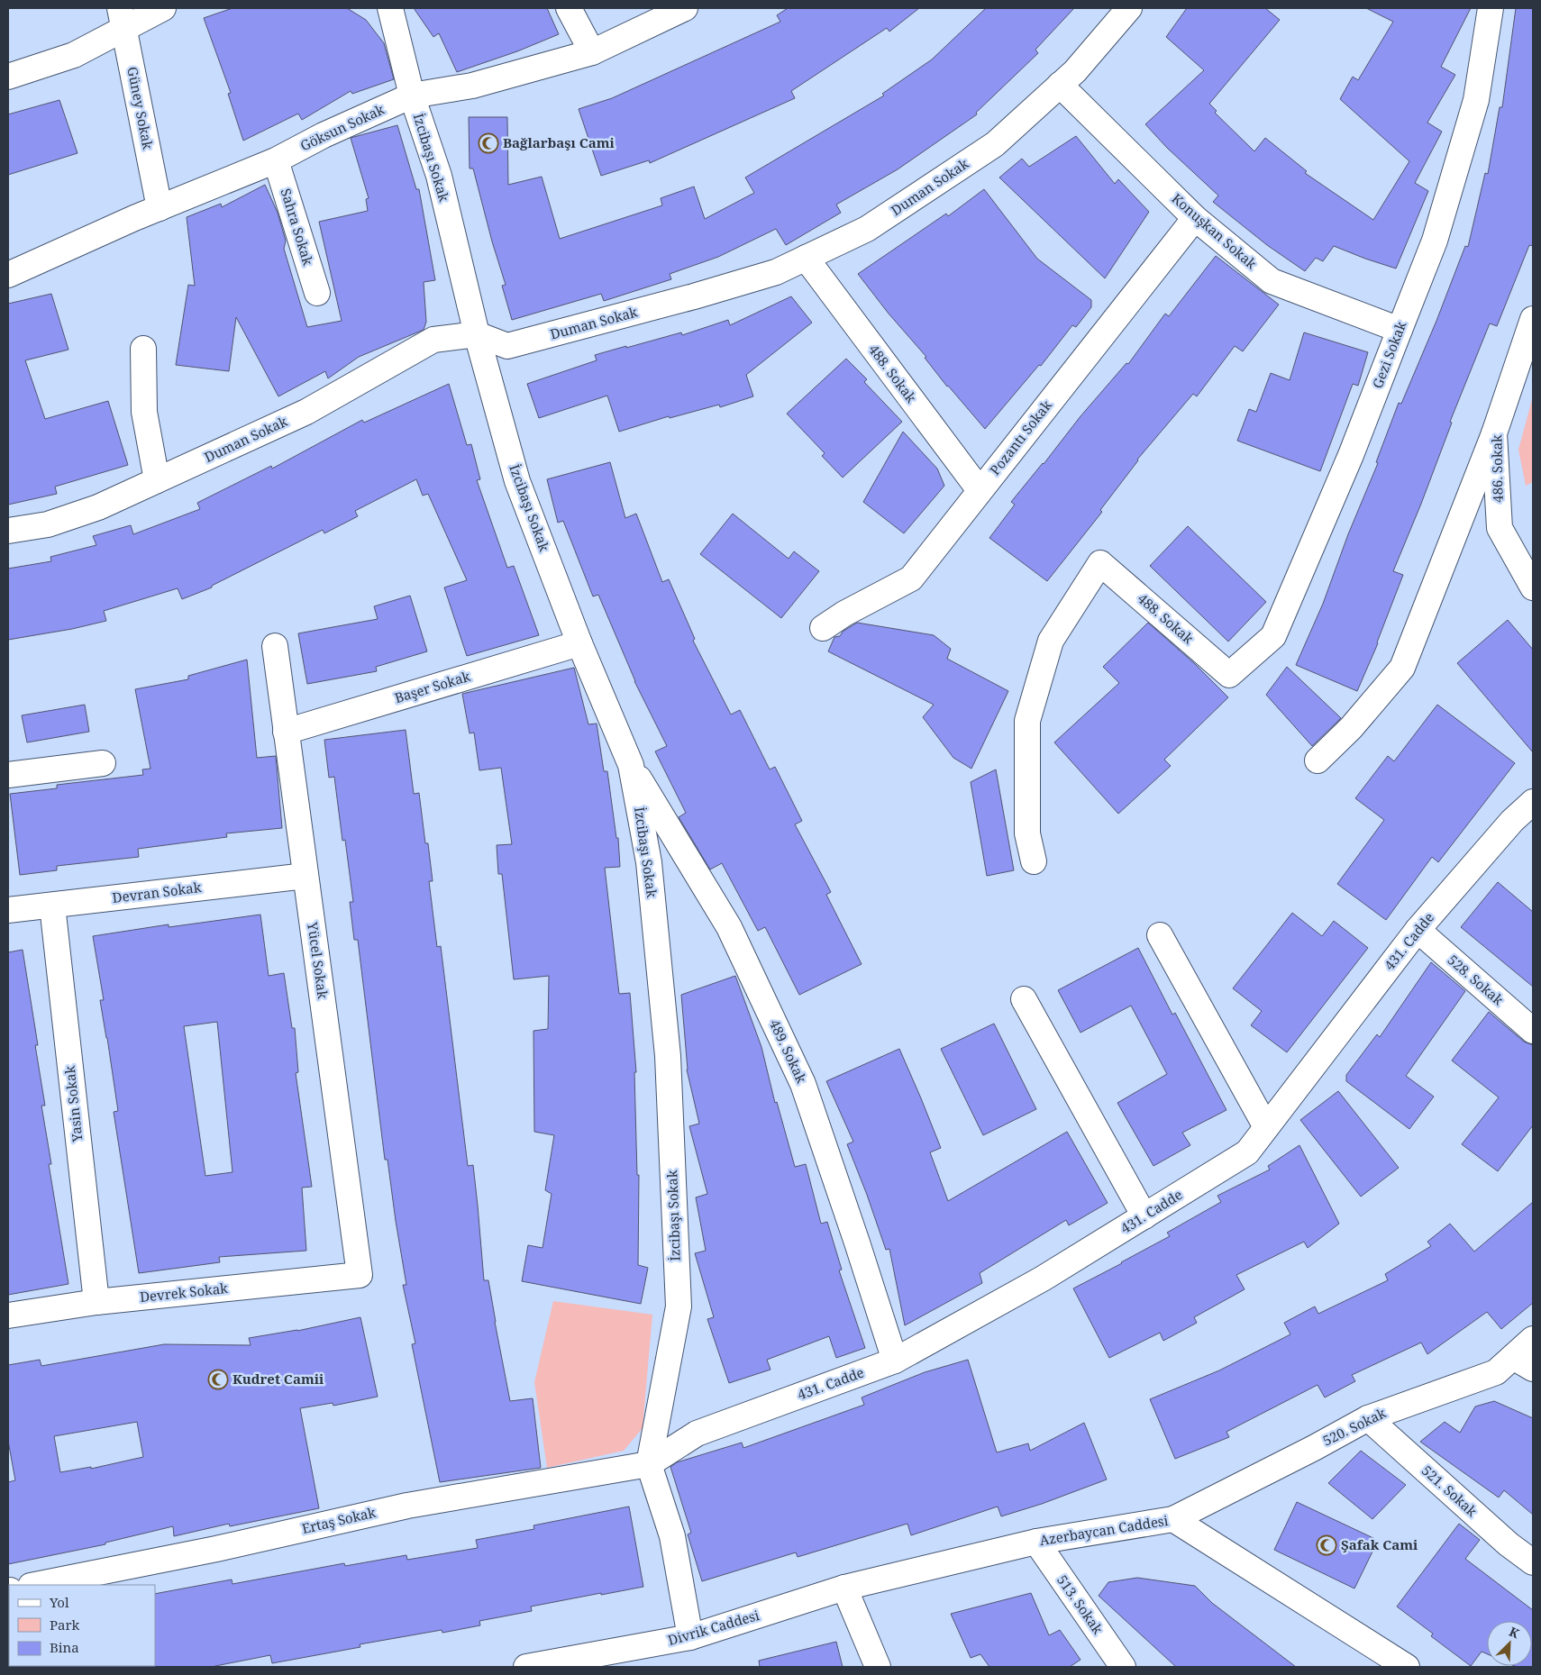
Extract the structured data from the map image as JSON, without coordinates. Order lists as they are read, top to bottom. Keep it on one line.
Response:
{"streets":{"street":["Güney Sokak","Göksun Sokak","İzcibaşı Sokak","Duman Sokak","Sahra Sokak","Konuşkan Sokak","Gezi Sokak","488. Sokak","Pozantı Sokak","486. Sokak","Başer Sokak","Devran Sokak","431. Cadde","Yücel Sokak","528. Sokak","489. Sokak","Yasin Sokak","Devrek Sokak","520. Sokak","521. Sokak","Ertaş Sokak","Azerbaycan Caddesi","513. Sokak","Divrik Caddesi"]},"crossings":[["Güney Sokak","Göksun Sokak"],["Göksun Sokak","İzcibaşı Sokak"],["Göksun Sokak","Sahra Sokak"],["İzcibaşı Sokak","Duman Sokak"],["İzcibaşı Sokak","Başer Sokak"],["İzcibaşı Sokak","431. Cadde"],["İzcibaşı Sokak","489. Sokak"],["İzcibaşı Sokak","Ertaş Sokak"],["İzcibaşı Sokak","Divrik Caddesi"],["Duman Sokak","Konuşkan Sokak"],["Duman Sokak","488. Sokak"],["Konuşkan Sokak","Gezi Sokak"],["Konuşkan Sokak","Pozantı Sokak"],["Gezi Sokak","488. Sokak"],["488. Sokak","Pozantı Sokak"],["Başer Sokak","Yücel Sokak"],["Devran Sokak","Yücel Sokak"],["Devran Sokak","Yasin Sokak"],["431. Cadde","528. Sokak"],["431. Cadde","489. Sokak"],["431. Cadde","Ertaş Sokak"],["Yücel Sokak","Devrek Sokak"],["Yasin Sokak","Devrek Sokak"],["520. Sokak","521. Sokak"],["520. Sokak","Azerbaycan Caddesi"],["Azerbaycan Caddesi","513. Sokak"],["Azerbaycan Caddesi","Divrik Caddesi"]],"places":{"mosque":["Bağlarbaşı Cami","Kudret Camii","Şafak Cami"]},"legend":["Yol","Park","Bina"],"north":"top right"}
